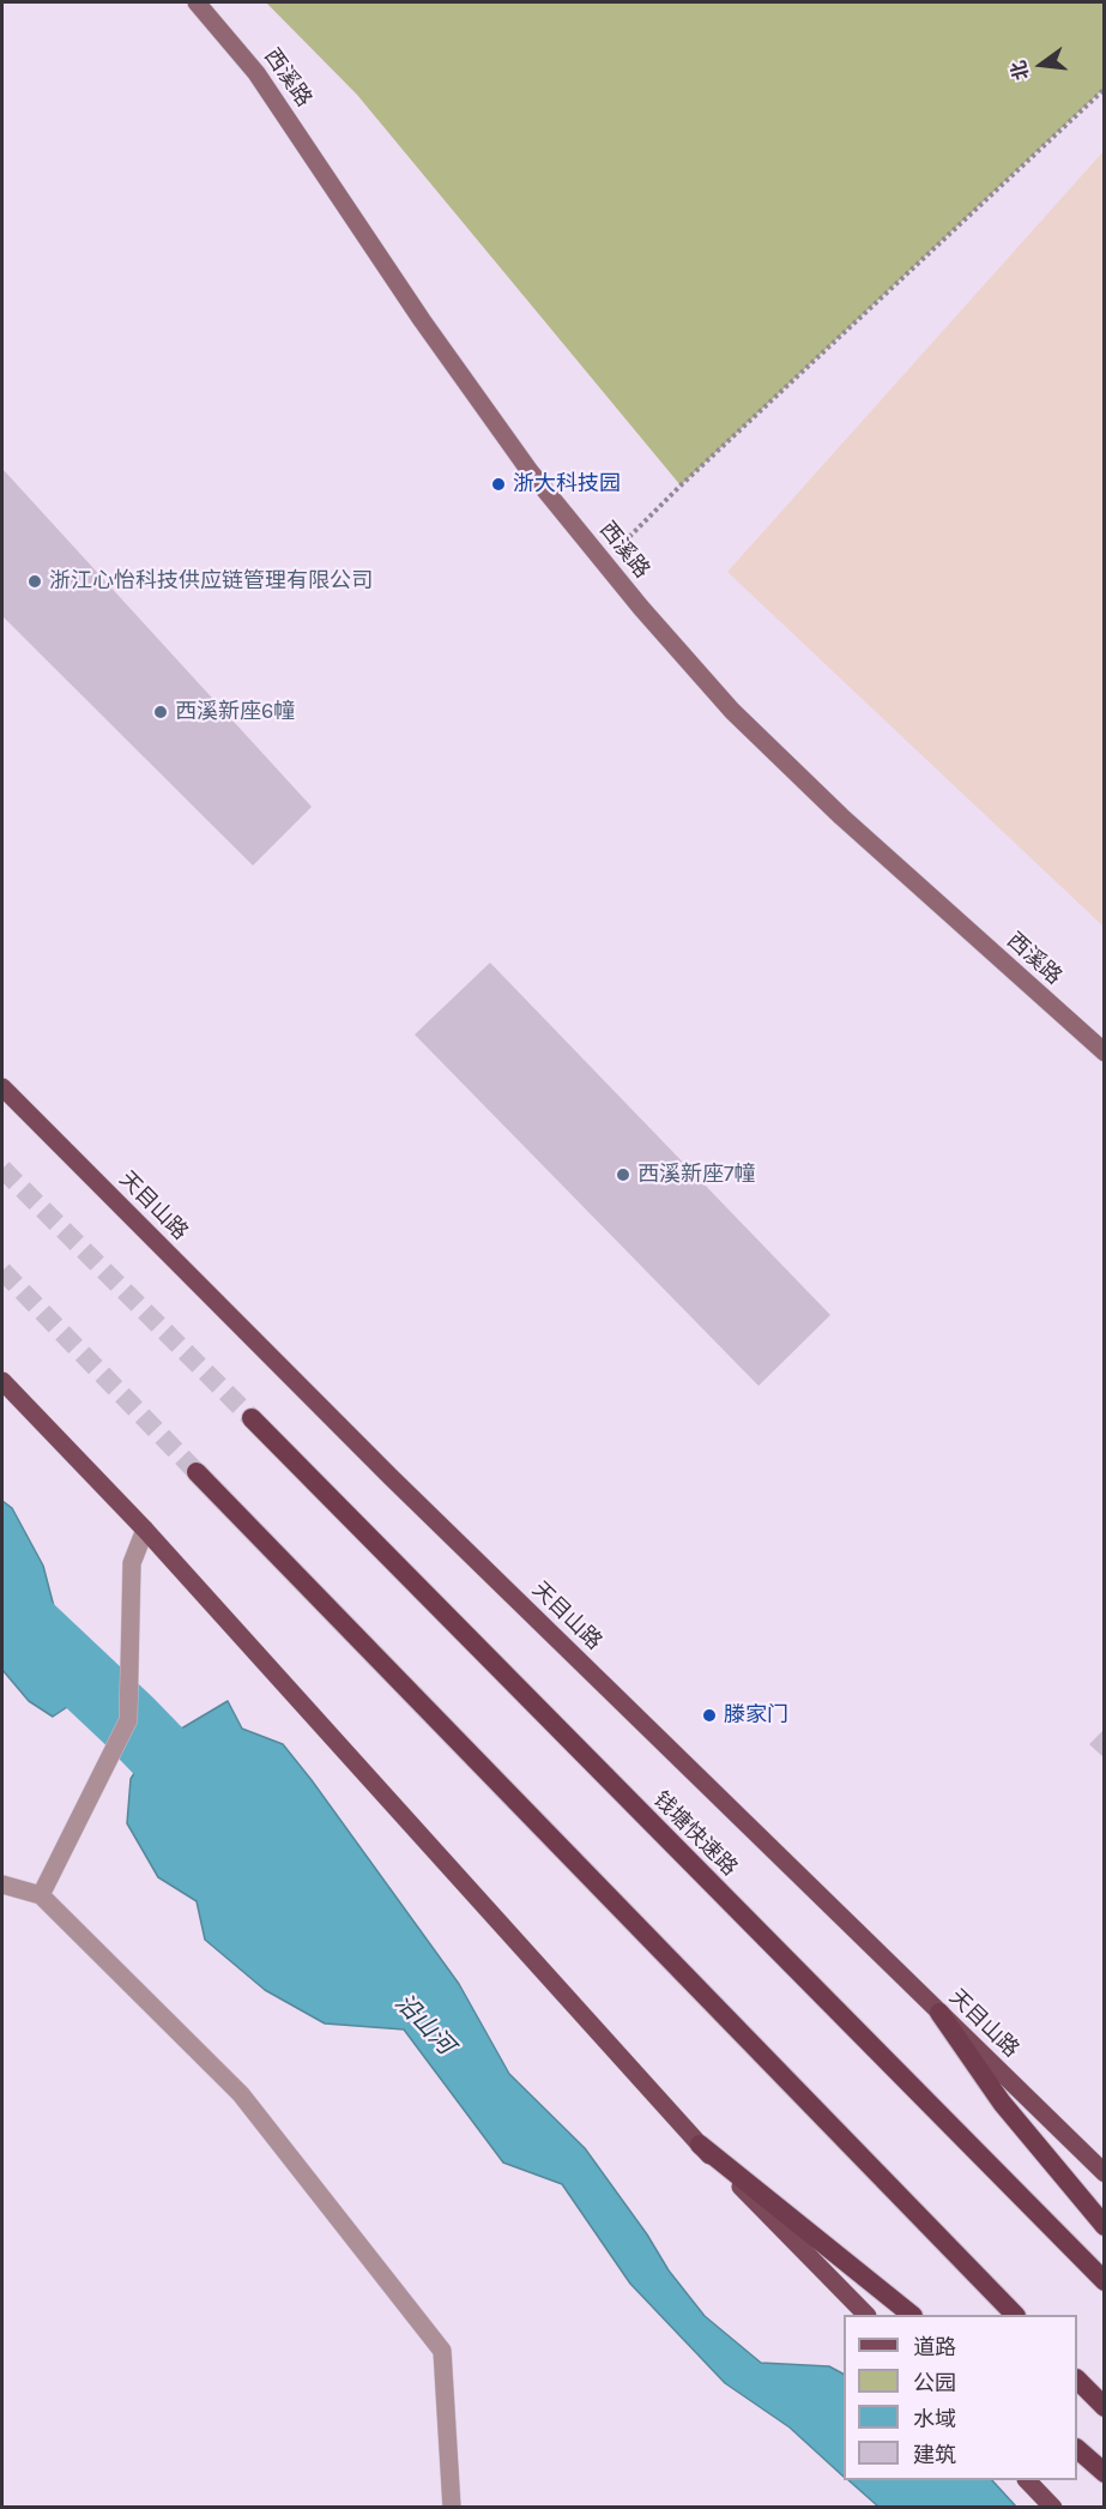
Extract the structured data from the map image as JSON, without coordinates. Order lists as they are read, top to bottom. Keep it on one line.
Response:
{"streets":{"highway":["钱塘快速路"],"main road":["西溪路","天目山路"]},"water":["沿山河"],"places":["浙大科技园","浙江心怡科技供应链管理有限公司","西溪新座6幢","西溪新座7幢","滕家门"],"legend":["道路","公园","水域","建筑"],"north":"left"}
